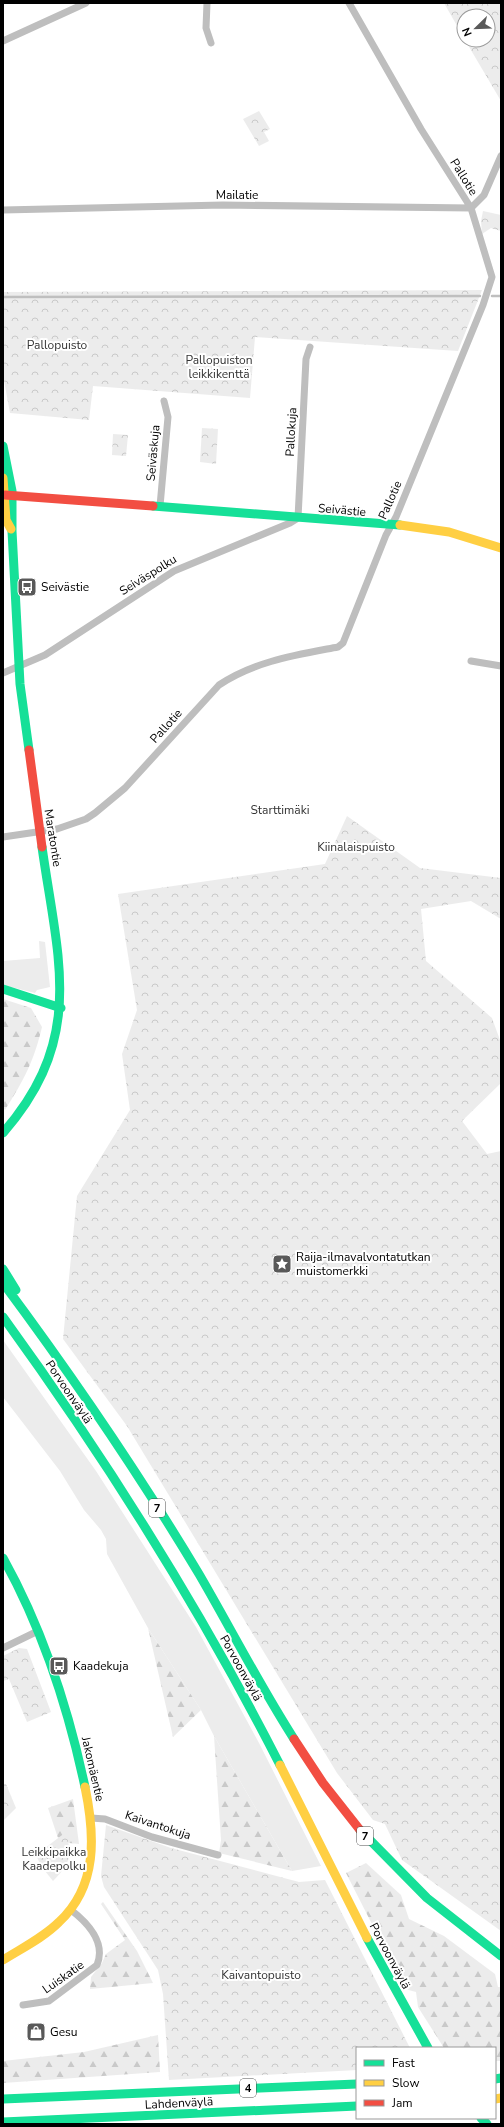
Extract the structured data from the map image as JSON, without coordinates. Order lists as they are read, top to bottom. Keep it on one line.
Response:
{"streets":{"main road":["Seivästie","Maratontie","Porvoonväylä","7","Jakomäentie","4","Lahdenväylä"],"street":["Pallotie","Mailatie","Pallokuja","Seiväskuja","Seiväspolku","Kaivantokuja","Luiskatie"]},"crossings":[["Pallotie","Mailatie"],["Pallotie","Seivästie"],["Pallotie","Maratontie"],["Pallokuja","Seivästie"],["Pallokuja","Seiväspolku"],["Seiväskuja","Seivästie"],["Seivästie","Seiväspolku"],["Seivästie","Maratontie"],["Seiväspolku","Maratontie"],["Jakomäentie","Kaivantokuja"],["Jakomäentie","Luiskatie"]],"parks":["Pallopuisto","Pallopuiston leikkikenttä","Starttimäki","Kiinalaispuisto","Leikkipaikka Kaadepolku","Kaivantopuisto"],"places":{"bus stop":["Seivästie","Kaadekuja"],"place":["Raija-ilmavalvontatutkan muistomerkki"],"shop":["Gesu"]},"legend":["Fast","Slow","Jam"],"north":"bottom left"}
